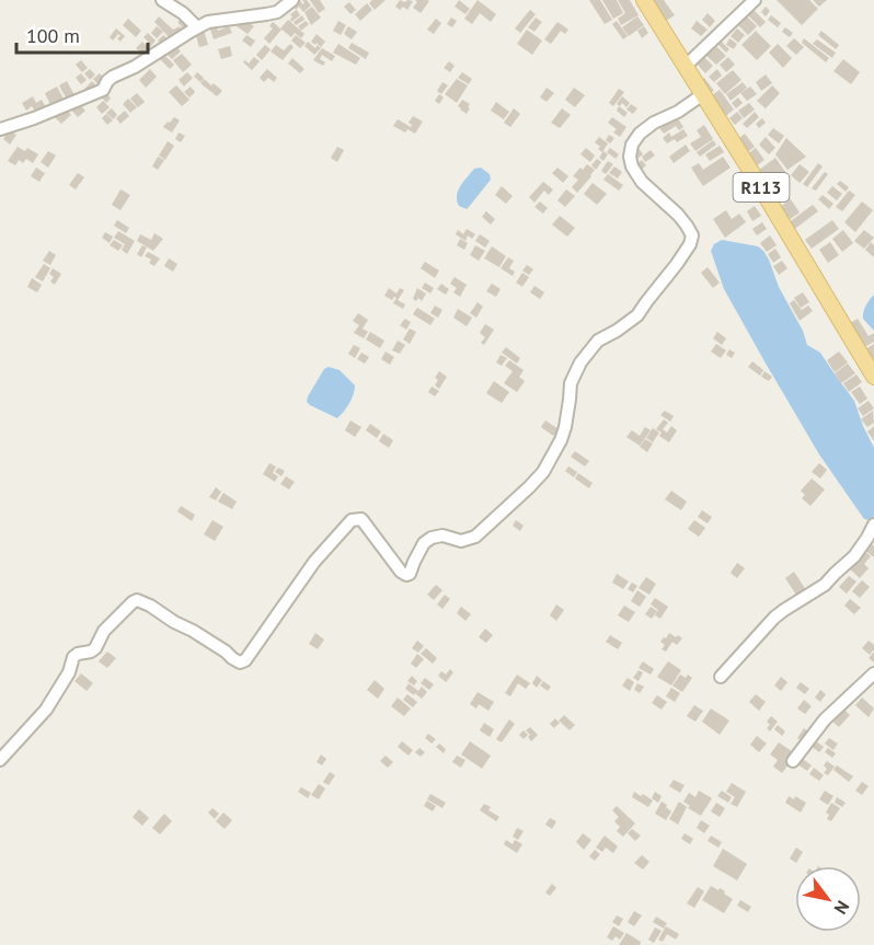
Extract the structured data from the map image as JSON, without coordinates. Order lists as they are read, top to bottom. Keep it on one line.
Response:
{"streets":{"main road":["R113"]},"scale_bar":"100 m","north":"bottom right"}
